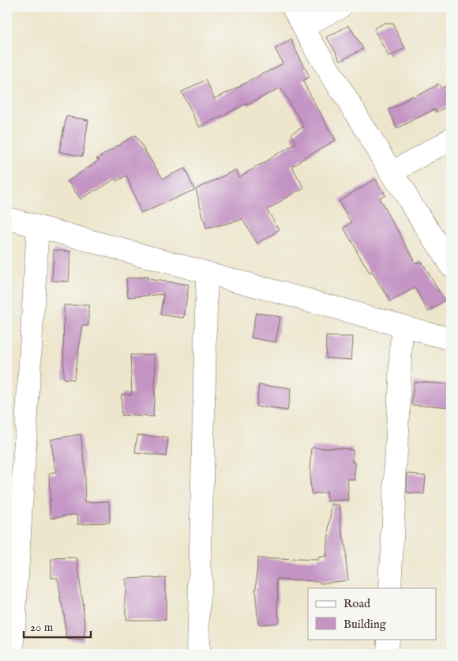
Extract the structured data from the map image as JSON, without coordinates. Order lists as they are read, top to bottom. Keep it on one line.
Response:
{"legend":["Road","Building"],"scale_bar":"20 m"}
